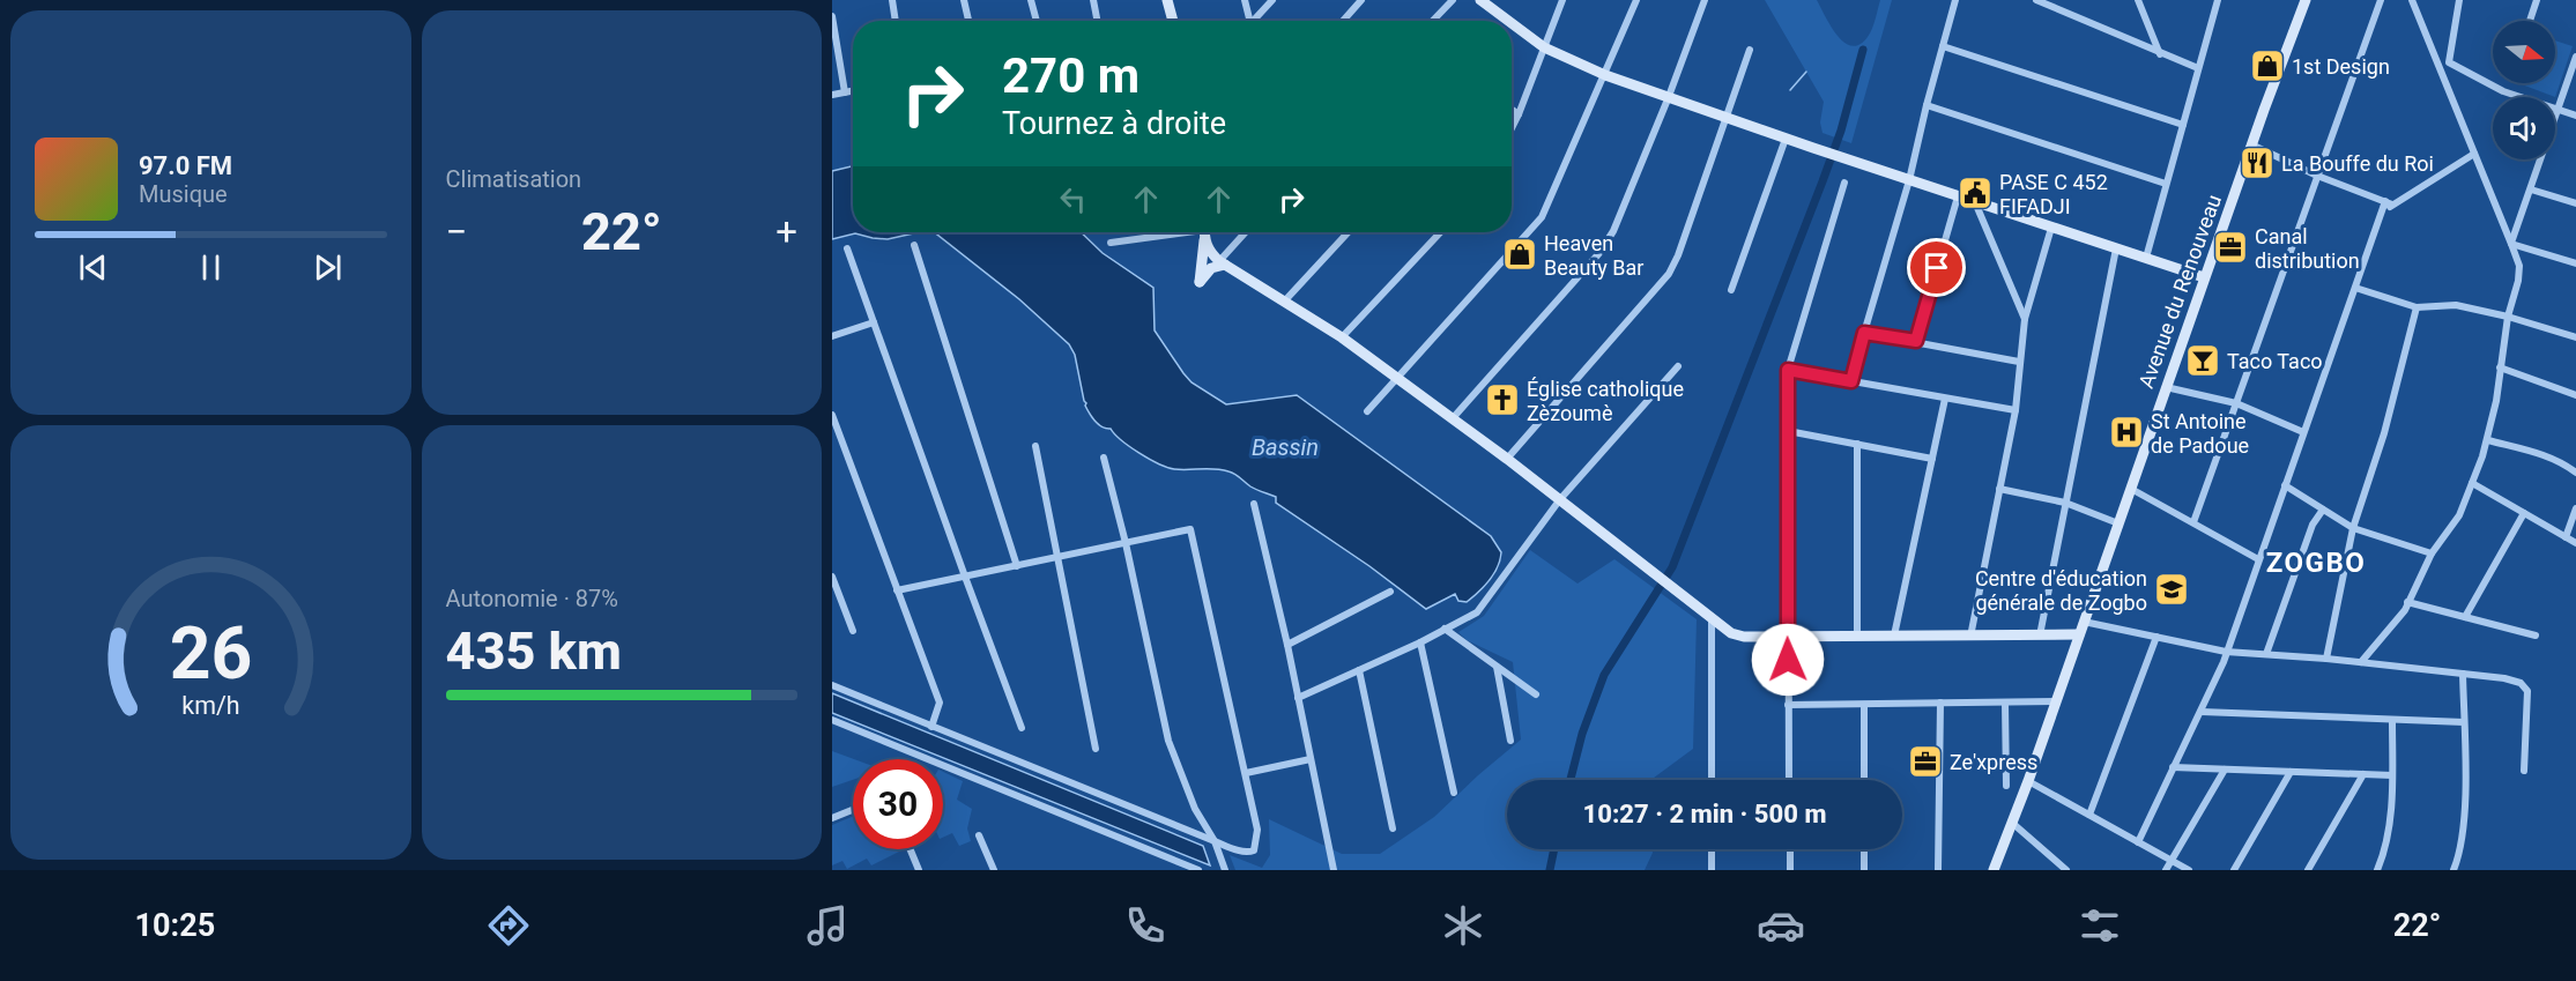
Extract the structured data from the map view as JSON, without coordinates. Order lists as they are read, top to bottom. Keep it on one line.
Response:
{"streets":{"street":["Avenue du Renouveau"]},"districts":["ZOGBO"],"water":["Bassin"],"places":{"shop":["1st Design","Heaven Beauty Bar"],"restaurant":["La Bouffe du Roi"],"public building":["PASE C 452 FIFADJI"],"office":["Canal distribution","Ze'xpress"],"bar":["Taco Taco"],"church":["Église catholique Zèzoumè"],"hospital":["St Antoine de Padoue"],"school or university":["Centre d'éducation générale de Zogbo"]},"north":"right","page":{"tile":["Climatisation",["Autonomie · 87%","435 km"]],"turn":["270 m","Tournez à droite"],"song":["97.0 FM","Musique"],"heat":["−","22°","+"],"limit":"30","trip":"10:27 · 2 min · 500 m","tabs":["10:25","22°"],"gauge":["26","km/h"]}}
